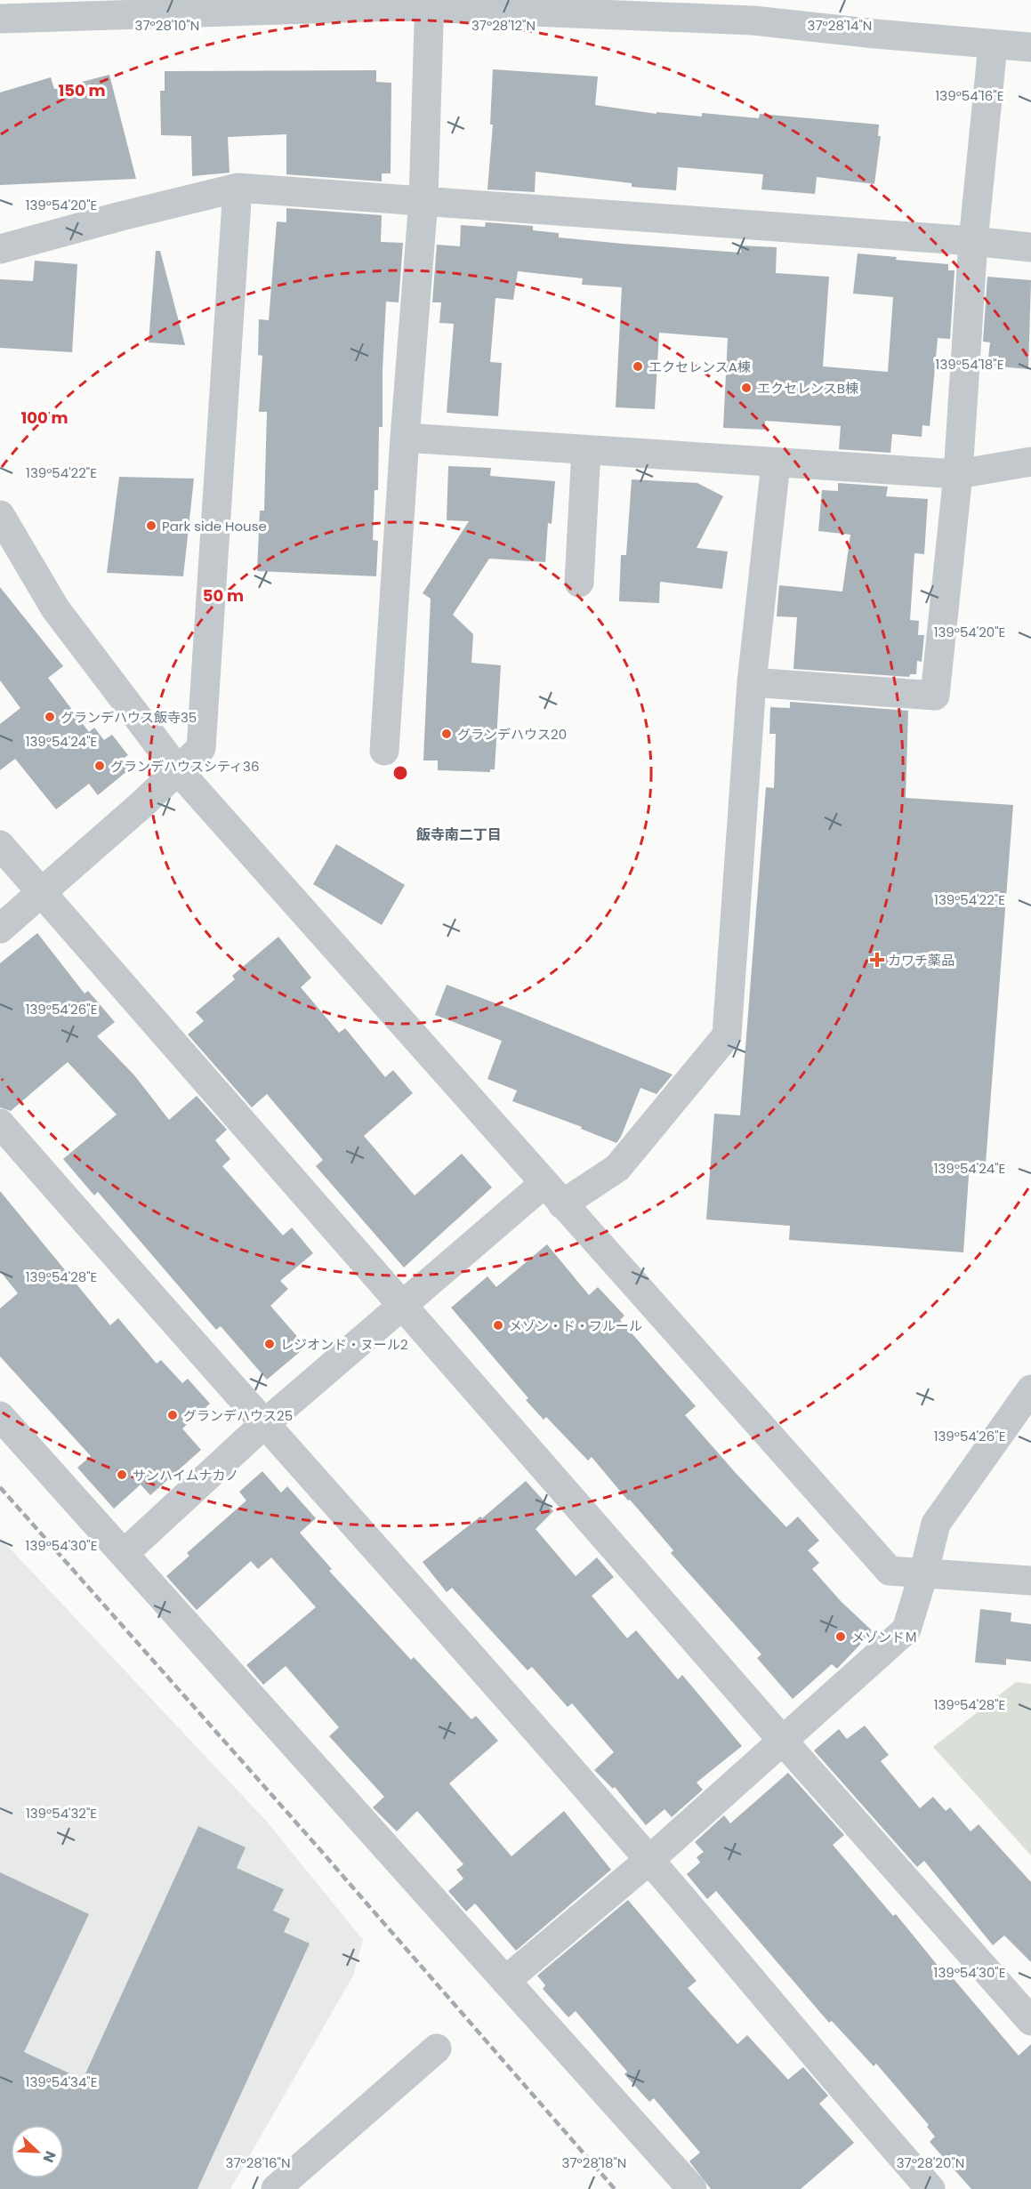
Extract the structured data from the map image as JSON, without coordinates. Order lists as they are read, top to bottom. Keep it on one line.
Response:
{"districts":["飯寺南二丁目"],"places":{"other":["エクセレンスA棟","エクセレンスB棟","Park side House","グランデハウス飯寺35","グランデハウス20","グランデハウスシティ36","メゾン・ド・フルール","レジオンド・ヌール2","グランデハウス25","サンハイムナカノ","メゾンドＭ"],"health":["カワチ薬品"]},"north":"bottom right","coordinates":["37°28'10\"N","37°28'12\"N","37°28'14\"N","139°54'16\"E","139°54'20\"E","139°54'18\"E","139°54'22\"E","139°54'24\"E","139°54'26\"E","139°54'28\"E","139°54'30\"E","139°54'32\"E","139°54'34\"E","37°28'16\"N","37°28'18\"N","37°28'20\"N"],"rings":["150 m","100 m","50 m"]}
